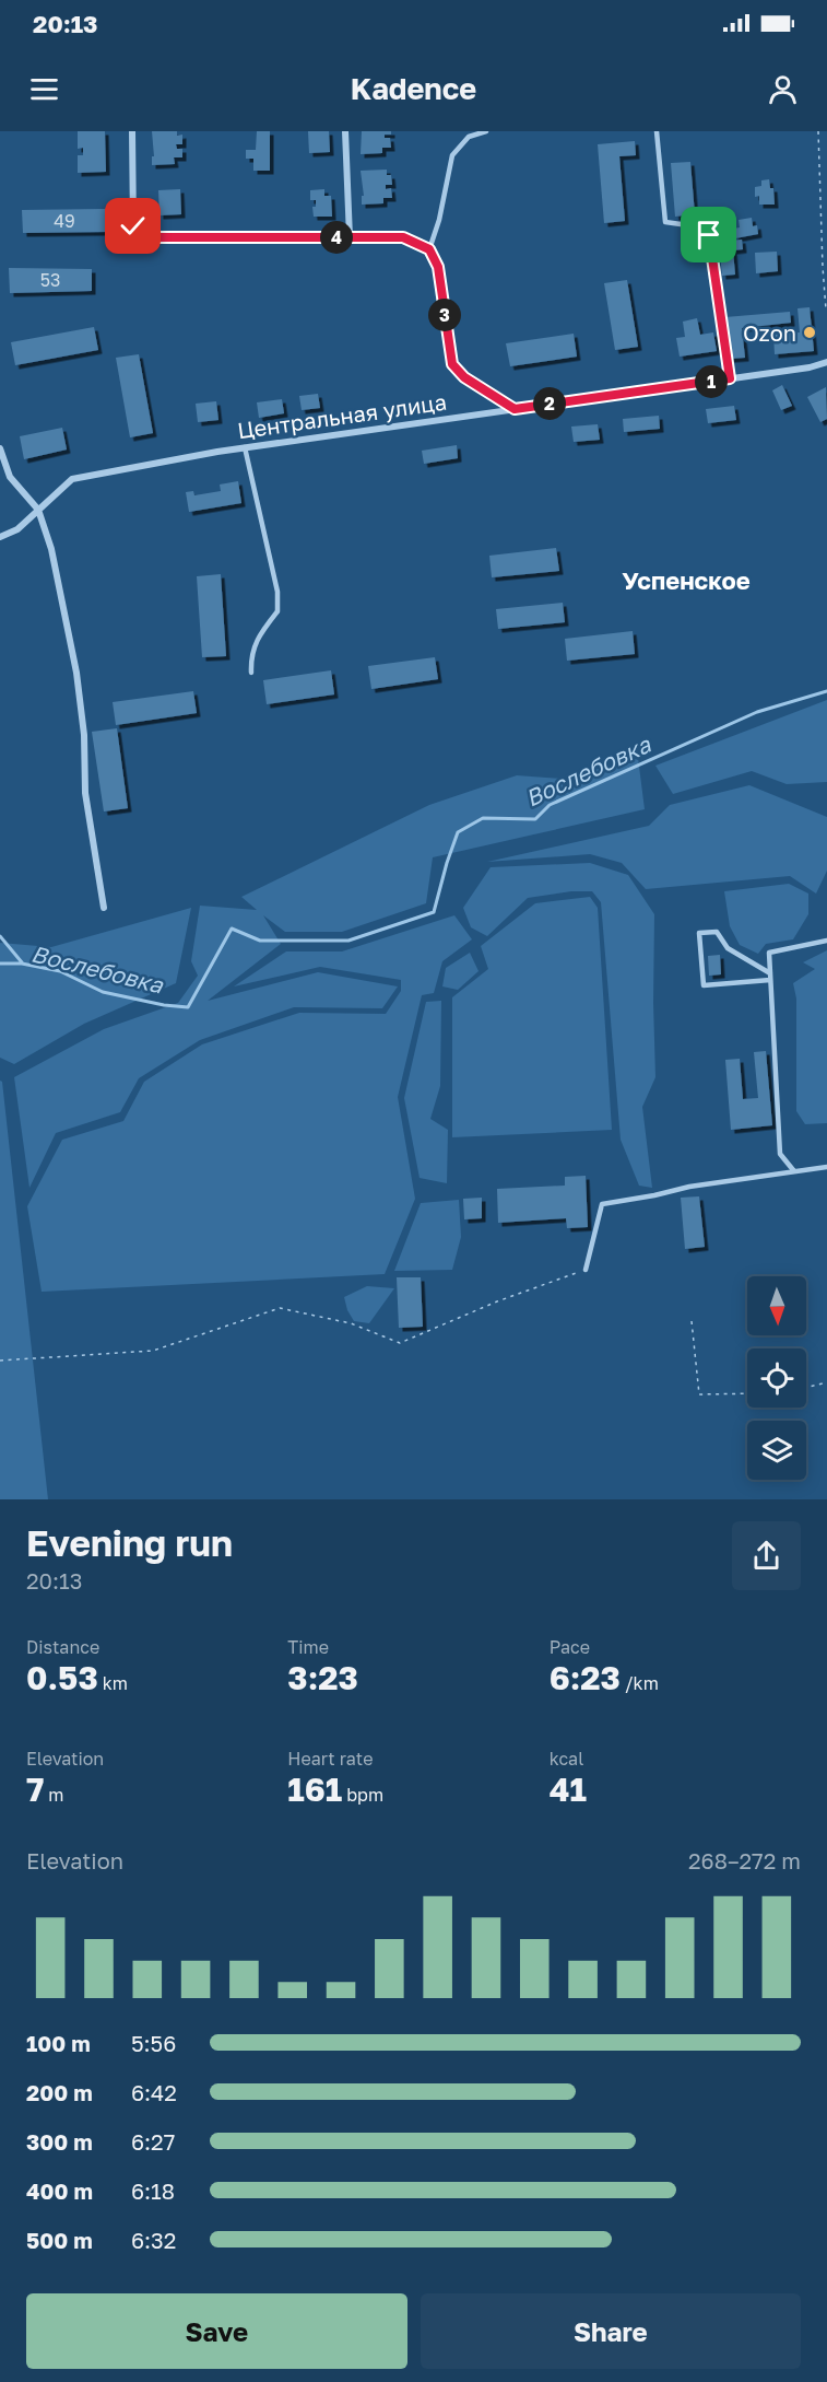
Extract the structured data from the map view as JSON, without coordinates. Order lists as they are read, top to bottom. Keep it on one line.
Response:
{"streets":{"street":["Центральная улица"]},"districts":["Успенское"],"water":["Вослебовка"],"places":["Ozon"],"house_numbers":["49","53"],"north":"bottom","page":{"status":"20:13","header":"Kadence","pins":["4","3","1","2"],"heading":["Evening run","20:13"],"stats":[["Distance","0.53 km"],["Time","3:23"],["Pace","6:23 /km"],["Elevation","7 m"],["Heart rate","161 bpm"],["kcal","41"]],"chart":["Elevation","268–272 m"],"list":[{"name":"100 m","note":"5:56"},{"name":"200 m","note":"6:42"},{"name":"300 m","note":"6:27"},{"name":"400 m","note":"6:18"},{"name":"500 m","note":"6:32"}],"buttons":["Save","Share"]}}
